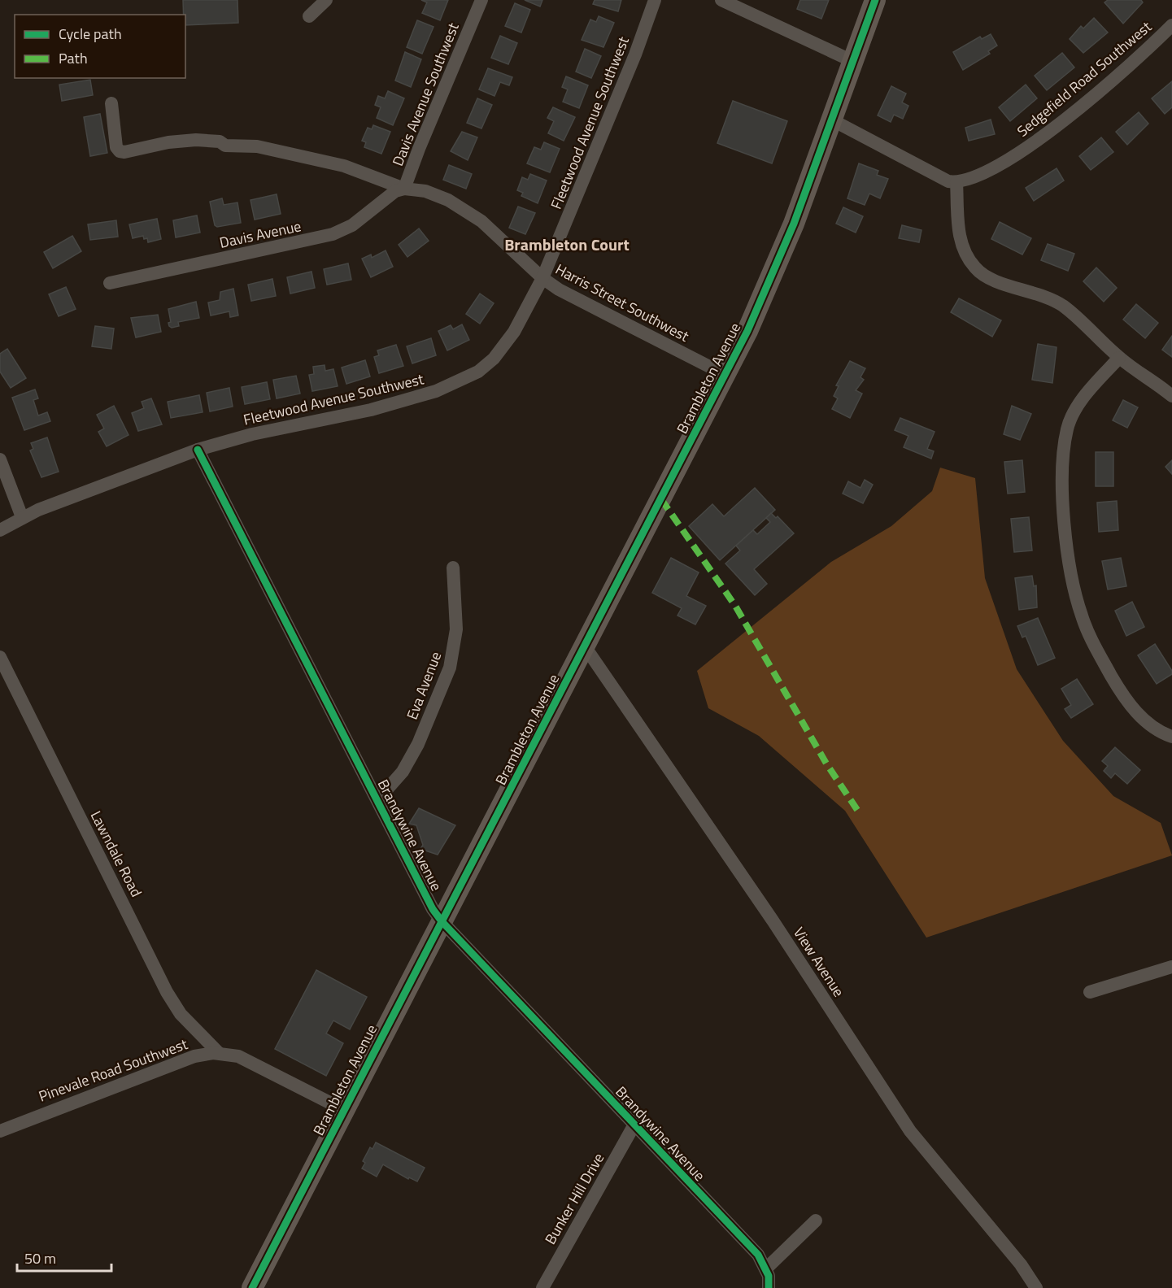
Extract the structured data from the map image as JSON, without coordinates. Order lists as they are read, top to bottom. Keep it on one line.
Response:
{"streets":{"main road":["Brambleton Avenue"],"street":["Sedgefield Road Southwest","Davis Avenue Southwest","Fleetwood Avenue Southwest","Davis Avenue","Harris Street Southwest","Eva Avenue","Brandywine Avenue","Lawndale Road","View Avenue","Pinevale Road Southwest","Bunker Hill Drive"]},"crossings":[["Davis Avenue Southwest","Davis Avenue"],["Davis Avenue Southwest","Harris Street Southwest"],["Fleetwood Avenue Southwest","Harris Street Southwest"],["Fleetwood Avenue Southwest","Brandywine Avenue"],["Davis Avenue","Harris Street Southwest"],["Harris Street Southwest","Brambleton Avenue"],["Brambleton Avenue","Brandywine Avenue"],["Brambleton Avenue","View Avenue"],["Brambleton Avenue","Pinevale Road Southwest"],["Eva Avenue","Brandywine Avenue"],["Brandywine Avenue","Bunker Hill Drive"],["Lawndale Road","Pinevale Road Southwest"]],"districts":["Brambleton Court"],"legend":["Cycle path","Path"],"scale_bar":"50 m"}
